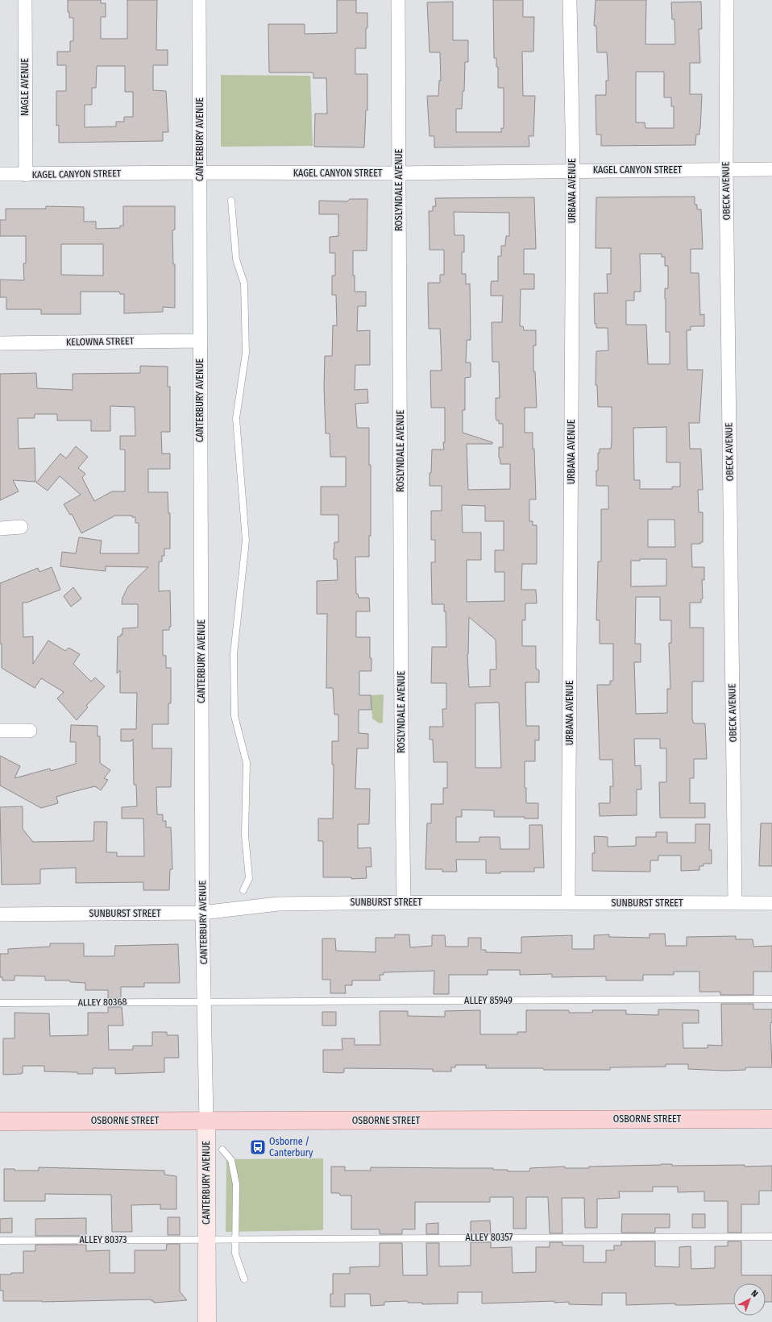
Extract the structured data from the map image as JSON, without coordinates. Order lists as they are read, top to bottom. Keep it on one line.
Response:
{"streets":{"main road":["OSBORNE STREET"],"street":["NAGLE AVENUE","CANTERBURY AVENUE","KAGEL CANYON STREET","ROSLYNDALE AVENUE","URBANA AVENUE","OBECK AVENUE","KELOWNA STREET","SUNBURST STREET"],"lane":["ALLEY 85949","ALLEY 80368","ALLEY 80357","ALLEY 80373"]},"crossings":[["NAGLE AVENUE","KAGEL CANYON STREET"],["CANTERBURY AVENUE","KAGEL CANYON STREET"],["CANTERBURY AVENUE","KELOWNA STREET"],["CANTERBURY AVENUE","SUNBURST STREET"],["CANTERBURY AVENUE","ALLEY 85949"],["CANTERBURY AVENUE","ALLEY 80368"],["CANTERBURY AVENUE","OSBORNE STREET"],["CANTERBURY AVENUE","ALLEY 80357"],["CANTERBURY AVENUE","ALLEY 80373"],["KAGEL CANYON STREET","ROSLYNDALE AVENUE"],["KAGEL CANYON STREET","URBANA AVENUE"],["KAGEL CANYON STREET","OBECK AVENUE"],["ROSLYNDALE AVENUE","SUNBURST STREET"],["URBANA AVENUE","SUNBURST STREET"],["OBECK AVENUE","SUNBURST STREET"],["ALLEY 85949","ALLEY 80368"],["ALLEY 80357","ALLEY 80373"]],"places":{"bus stop":["Osborne / Canterbury"]},"north":"top right"}
